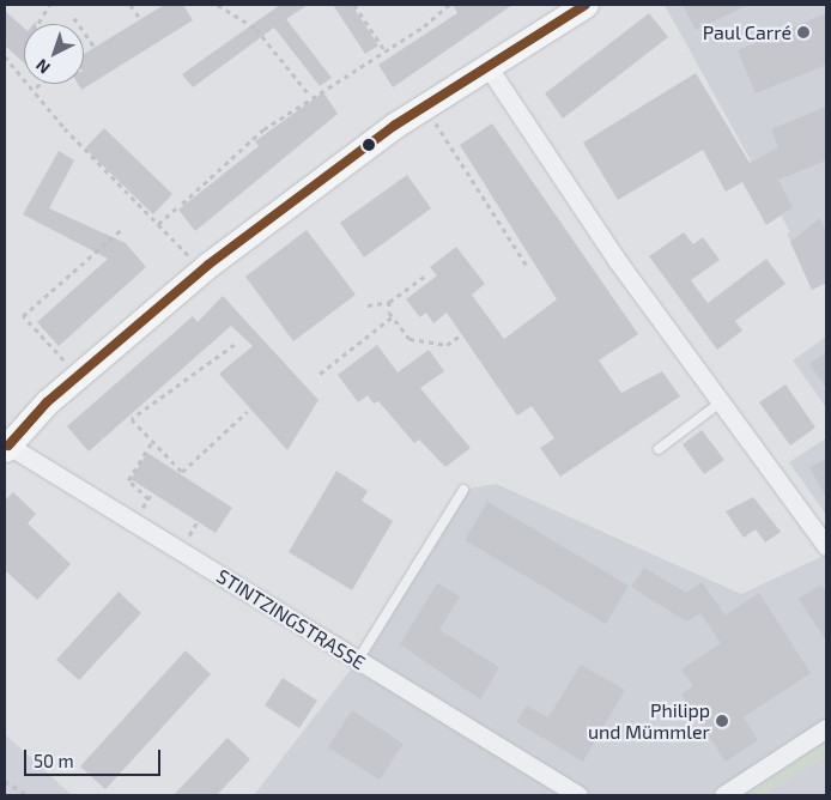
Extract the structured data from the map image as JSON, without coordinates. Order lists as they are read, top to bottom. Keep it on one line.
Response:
{"streets":{"street":["STINTZINGSTRASSE"]},"places":["Paul Carré","Philipp und Mümmler"],"scale_bar":"50 m","north":"bottom left"}
